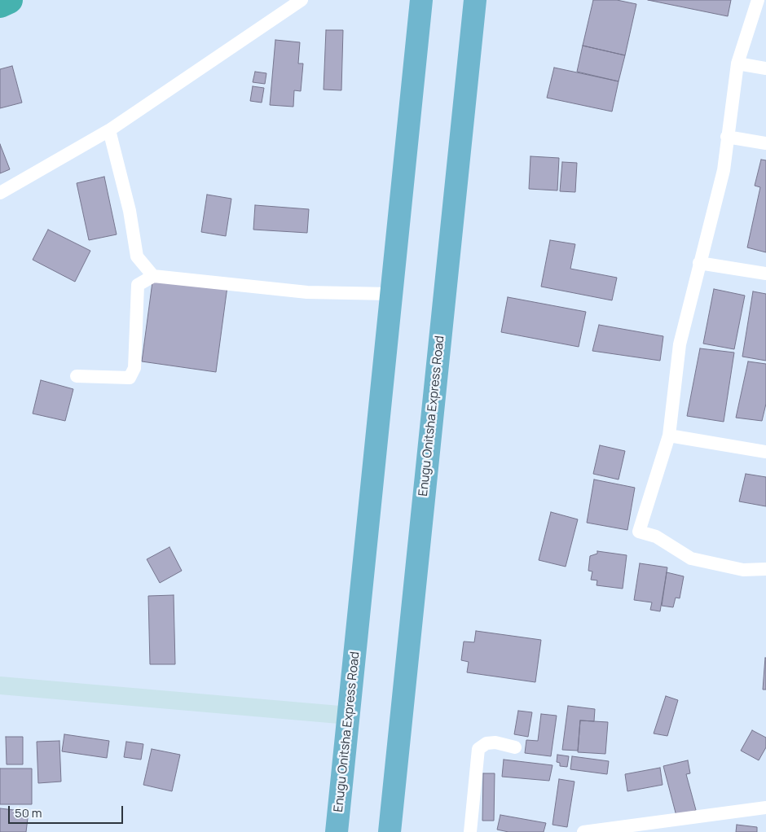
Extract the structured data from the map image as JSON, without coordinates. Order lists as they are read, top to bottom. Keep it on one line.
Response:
{"streets":{"highway":["Enugu Onitsha Express Road"]},"scale_bar":"50 m"}
